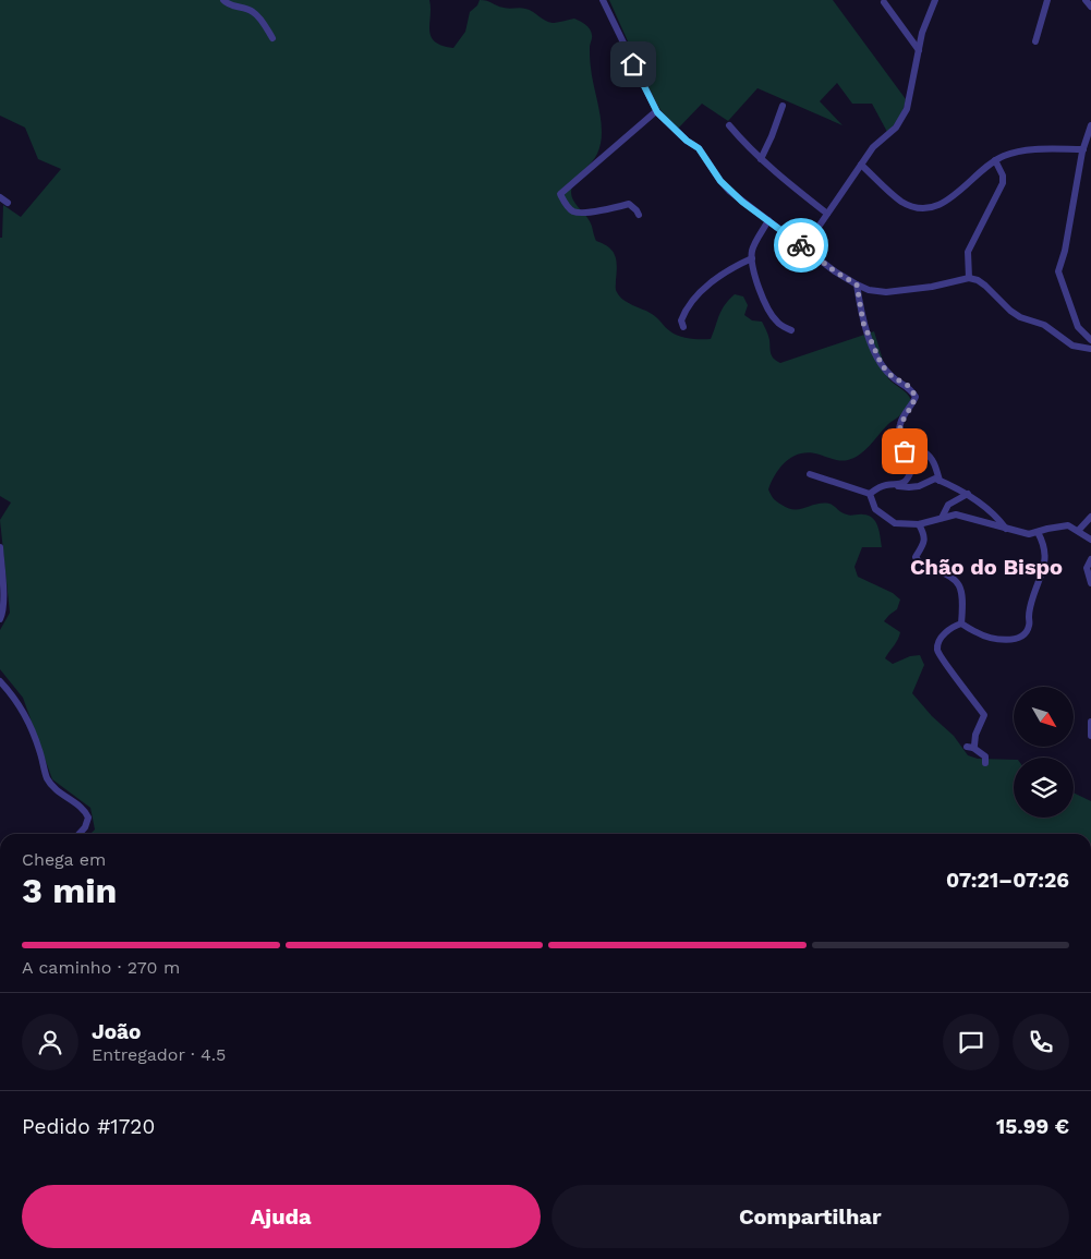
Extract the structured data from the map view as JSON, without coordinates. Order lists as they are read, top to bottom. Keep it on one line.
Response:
{"districts":["Chão do Bispo"],"north":"bottom right","page":{"heading":["3 min","Chega em","07:21–07:26"],"panel":["João","Entregador · 4.5","Pedido #1720","15.99 €"],"bar":"A caminho · 270 m","buttons":["Ajuda","Compartilhar"]}}
